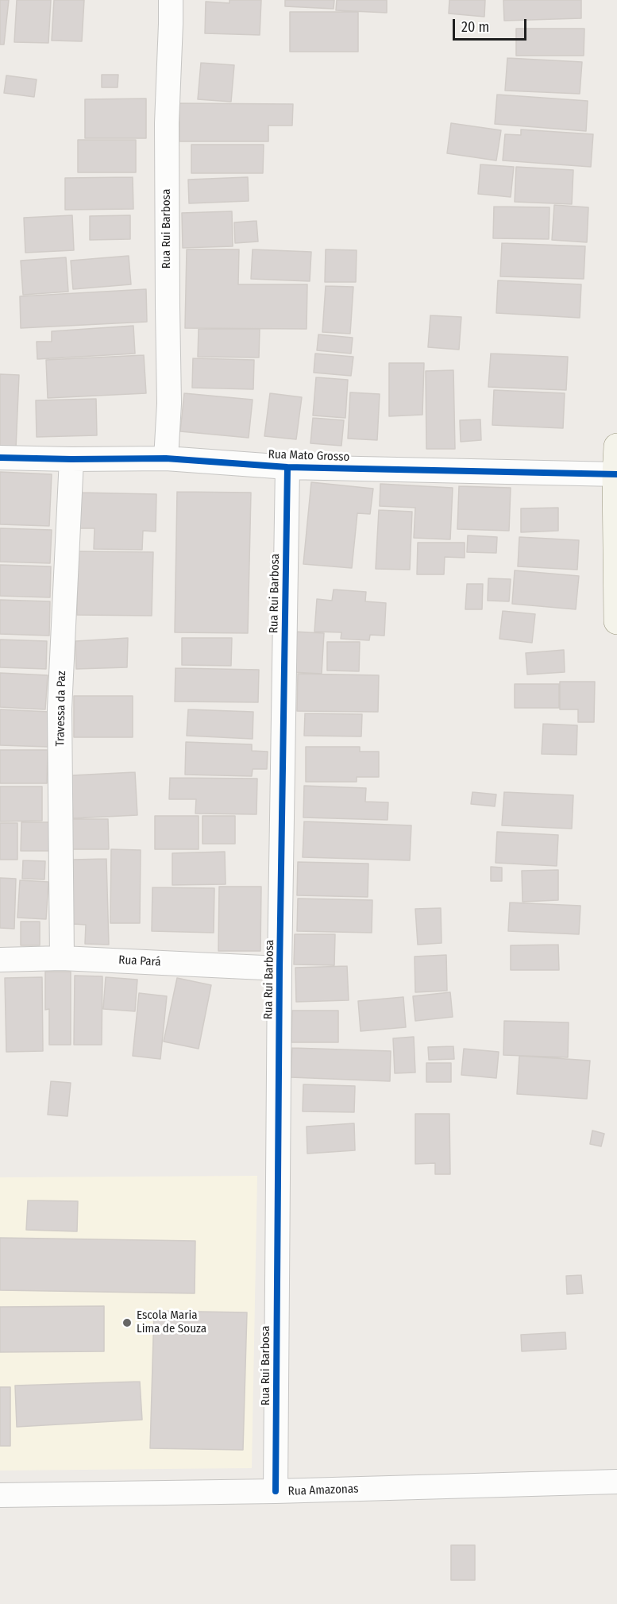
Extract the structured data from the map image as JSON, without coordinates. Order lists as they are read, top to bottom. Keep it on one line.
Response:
{"streets":{"street":["Rua Rui Barbosa","Rua Mato Grosso","Travessa da Paz","Rua Pará","Rua Amazonas"]},"crossings":[["Rua Rui Barbosa","Rua Mato Grosso"],["Rua Rui Barbosa","Rua Pará"],["Rua Rui Barbosa","Rua Amazonas"],["Rua Mato Grosso","Travessa da Paz"],["Travessa da Paz","Rua Pará"]],"places":["Escola Maria Lima de Souza"],"scale_bar":"20 m"}
